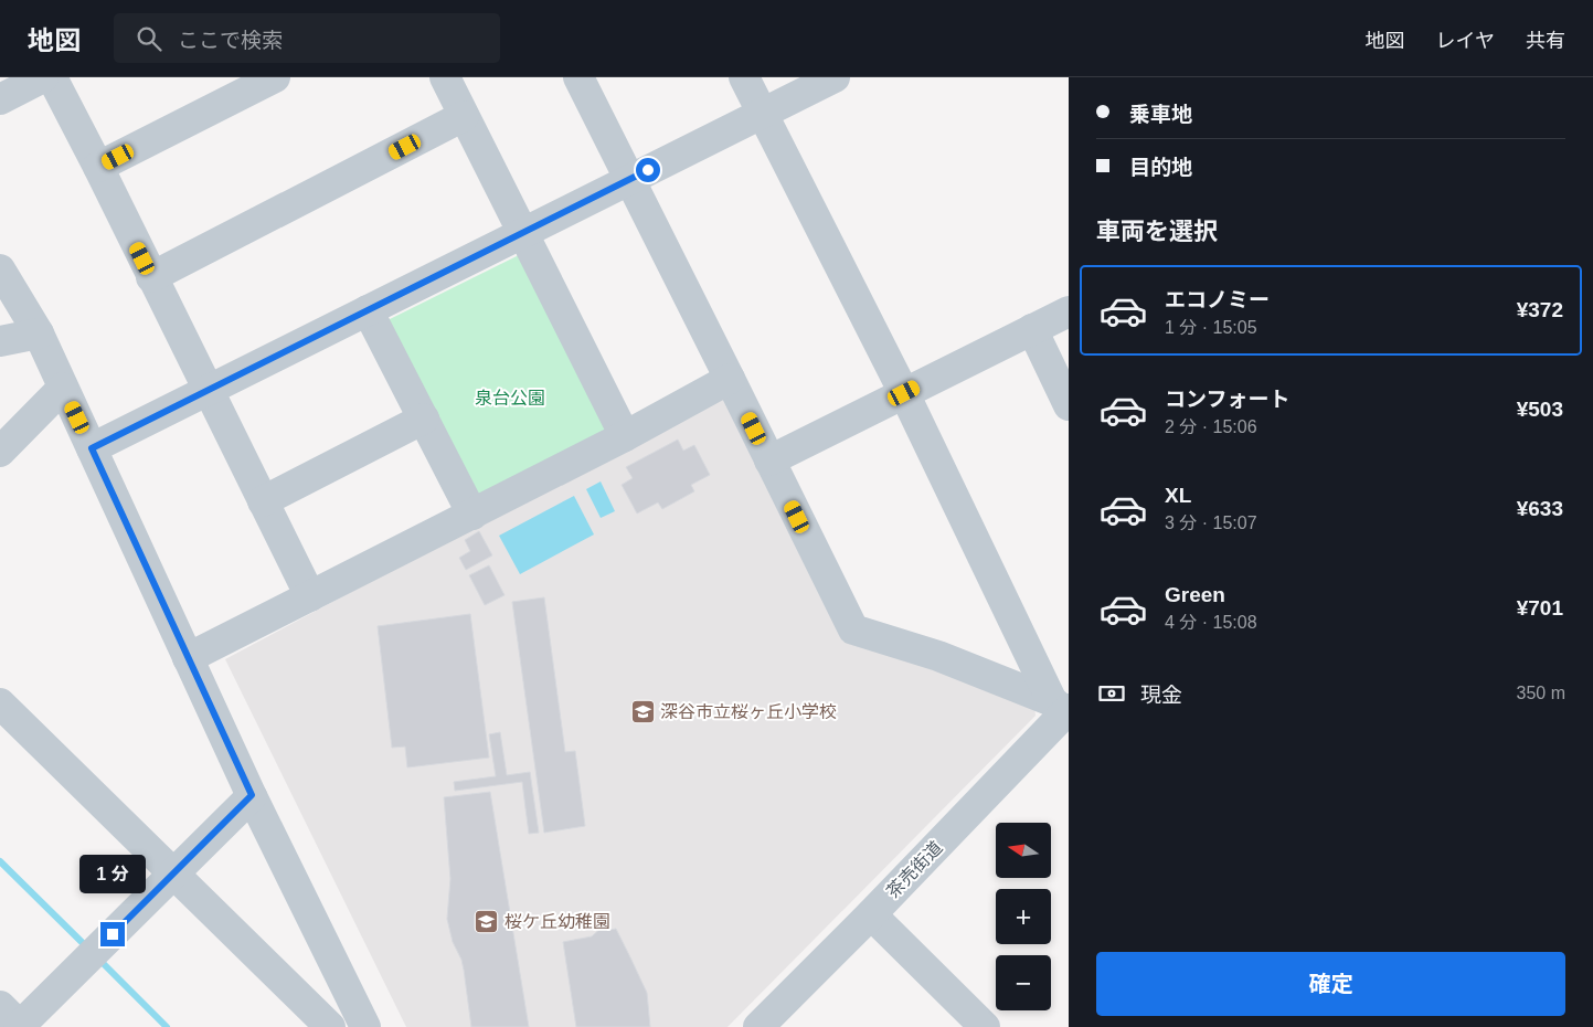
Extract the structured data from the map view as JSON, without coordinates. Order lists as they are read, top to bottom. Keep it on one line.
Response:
{"streets":{"street":["茶売街道"]},"parks":["泉台公園"],"places":{"school or university":["深谷市立桜ヶ丘小学校","桜ケ丘幼稚園"]},"north":"left","page":{"header":"地図","search":"ここで検索","nav":["地図","レイヤ","共有"],"banner":["乗車地","目的地"],"heading":"車両を選択","list":[{"name":"エコノミー","note":"1 分 · 15:05","value":"¥372"},{"name":"コンフォート","note":"2 分 · 15:06","value":"¥503"},{"name":"XL","note":"3 分 · 15:07","value":"¥633"},{"name":"Green","note":"4 分 · 15:08","value":"¥701"}],"pay":["現金","350 m"],"map_buttons":["+","−"],"bubble":"1 分","buttons":"確定"}}
